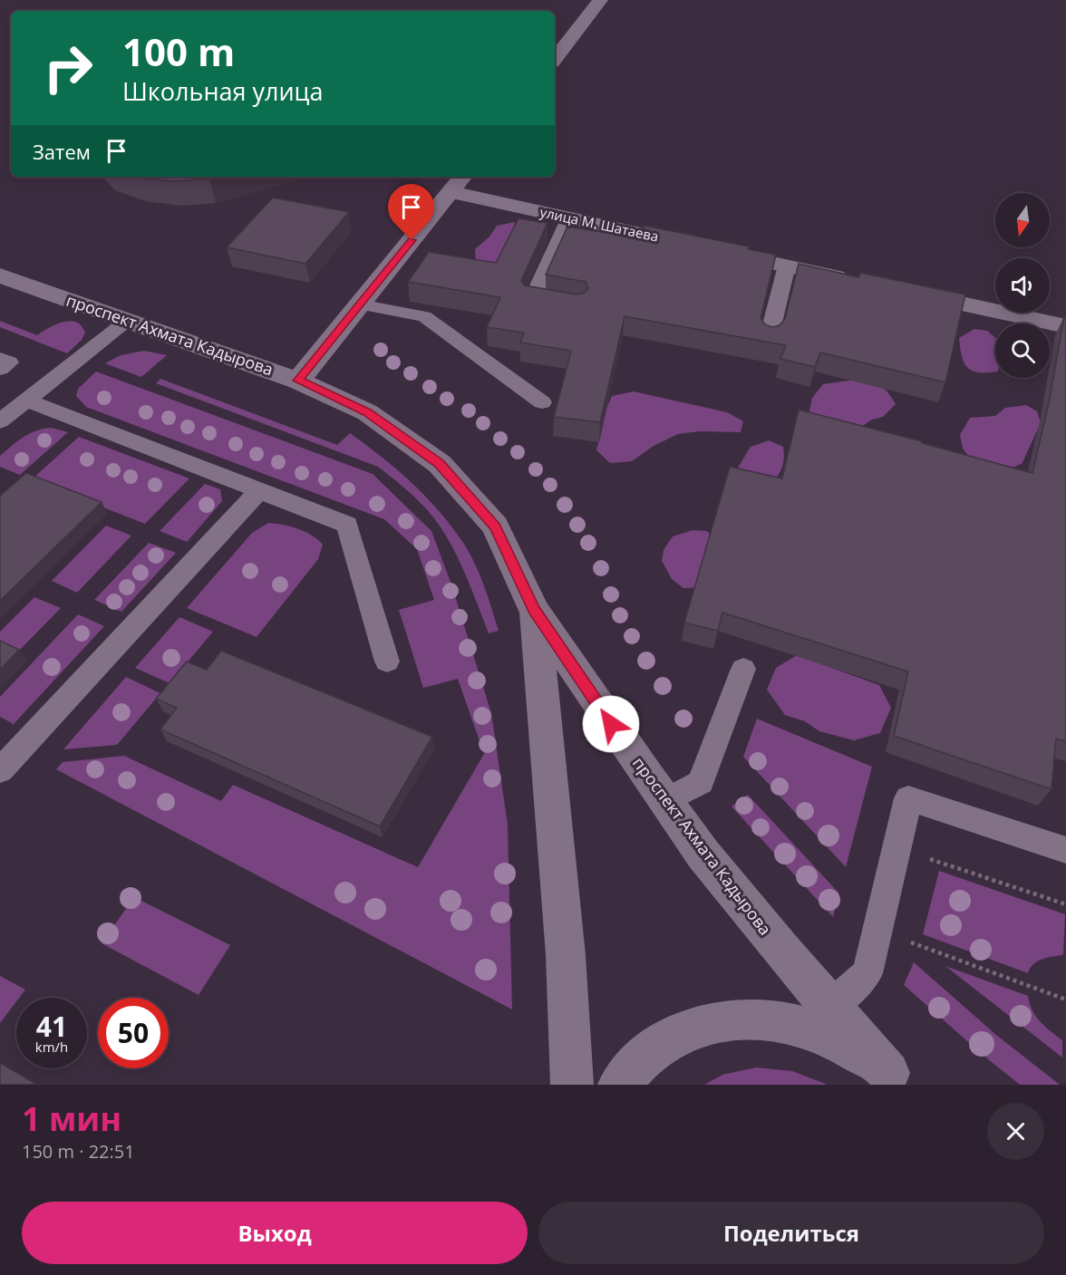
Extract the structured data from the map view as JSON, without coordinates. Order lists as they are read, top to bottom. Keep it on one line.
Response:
{"streets":{"main road":["улица М. Шатаева","проспект Ахмата Кадырова"]},"north":"bottom","page":{"turn":["100 m","Школьная улица"],"then":"Затем","speed":"41 km/h","limit":"50","heading":["1 мин","150 m · 22:51"],"buttons":["Выход","Поделиться"]}}
